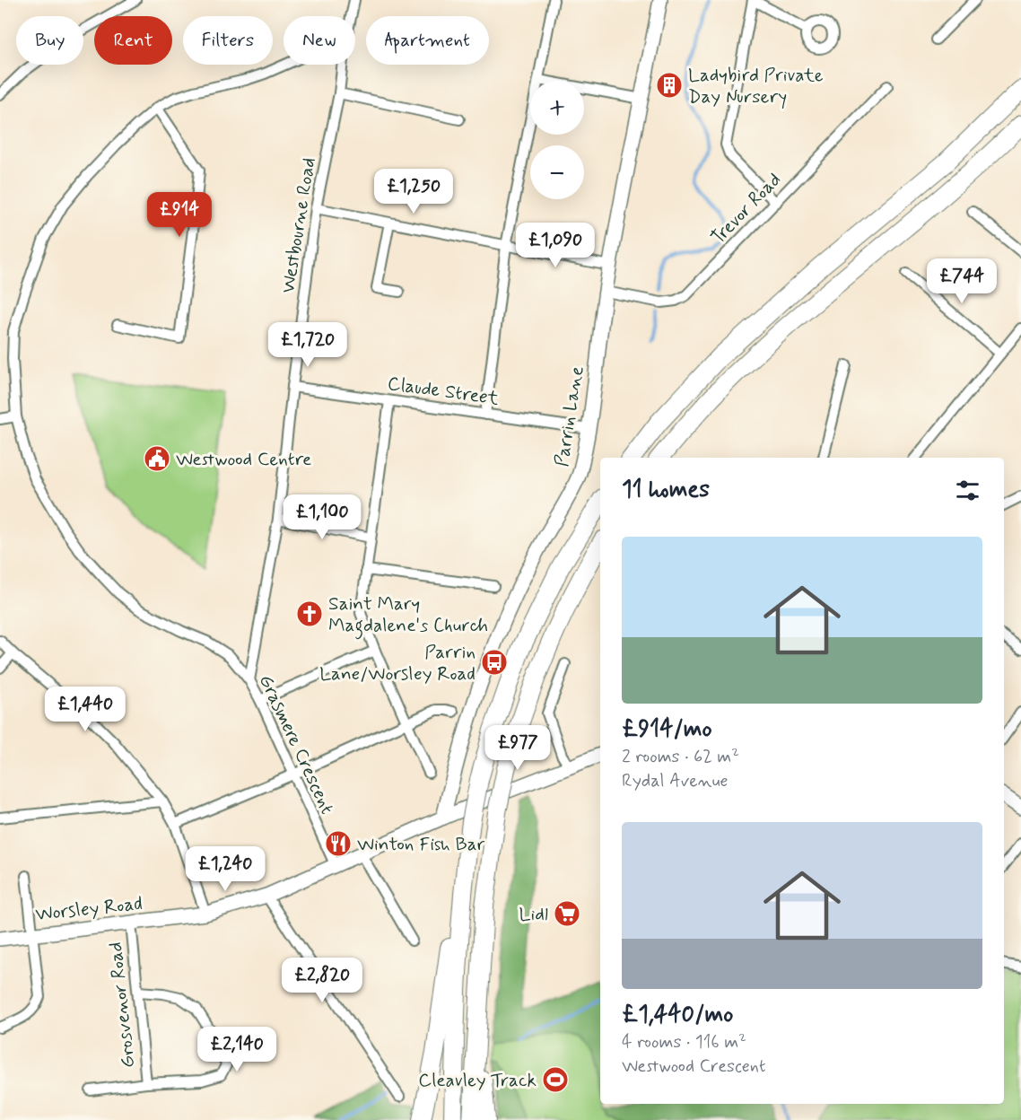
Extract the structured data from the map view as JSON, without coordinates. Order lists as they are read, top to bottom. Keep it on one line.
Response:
{"streets":{"main road":["Parrin Lane","Worsley Road"],"street":["Trevor Road","Westbourne Road","Claude Street","Grasmere Crescent","Grosvenor Road"]},"crossings":[["Trevor Road","Parrin Lane"],["Westbourne Road","Claude Street"],["Westbourne Road","Grasmere Crescent"],["Claude Street","Parrin Lane"],["Parrin Lane","Worsley Road"],["Grasmere Crescent","Worsley Road"],["Worsley Road","Grosvenor Road"]],"places":{"building":["Ladybird Private Day Nursery"],"public building":["Westwood Centre"],"church":["Saint Mary Magdalene's Church"],"bus stop":["Parrin Lane/Worsley Road"],"restaurant":["Winton Fish Bar"],"supermarket":["Lidl"],"sports":["Cleavley Track"]},"page":{"chip":["Buy","Rent","Filters","New","Apartment"],"map_buttons":["+","−"],"price":["£1,250","£914","£1,090","£744","£1,720","£1,100","£1,440","£977","£1,240","£2,820","£2,140"],"heading":"11 homes","list":[{"name":"£914/mo","note":"2 rooms · 62 m² · Rydal Avenue"},{"name":"£1,440/mo","note":"4 rooms · 116 m² · Westwood Crescent"}]}}
